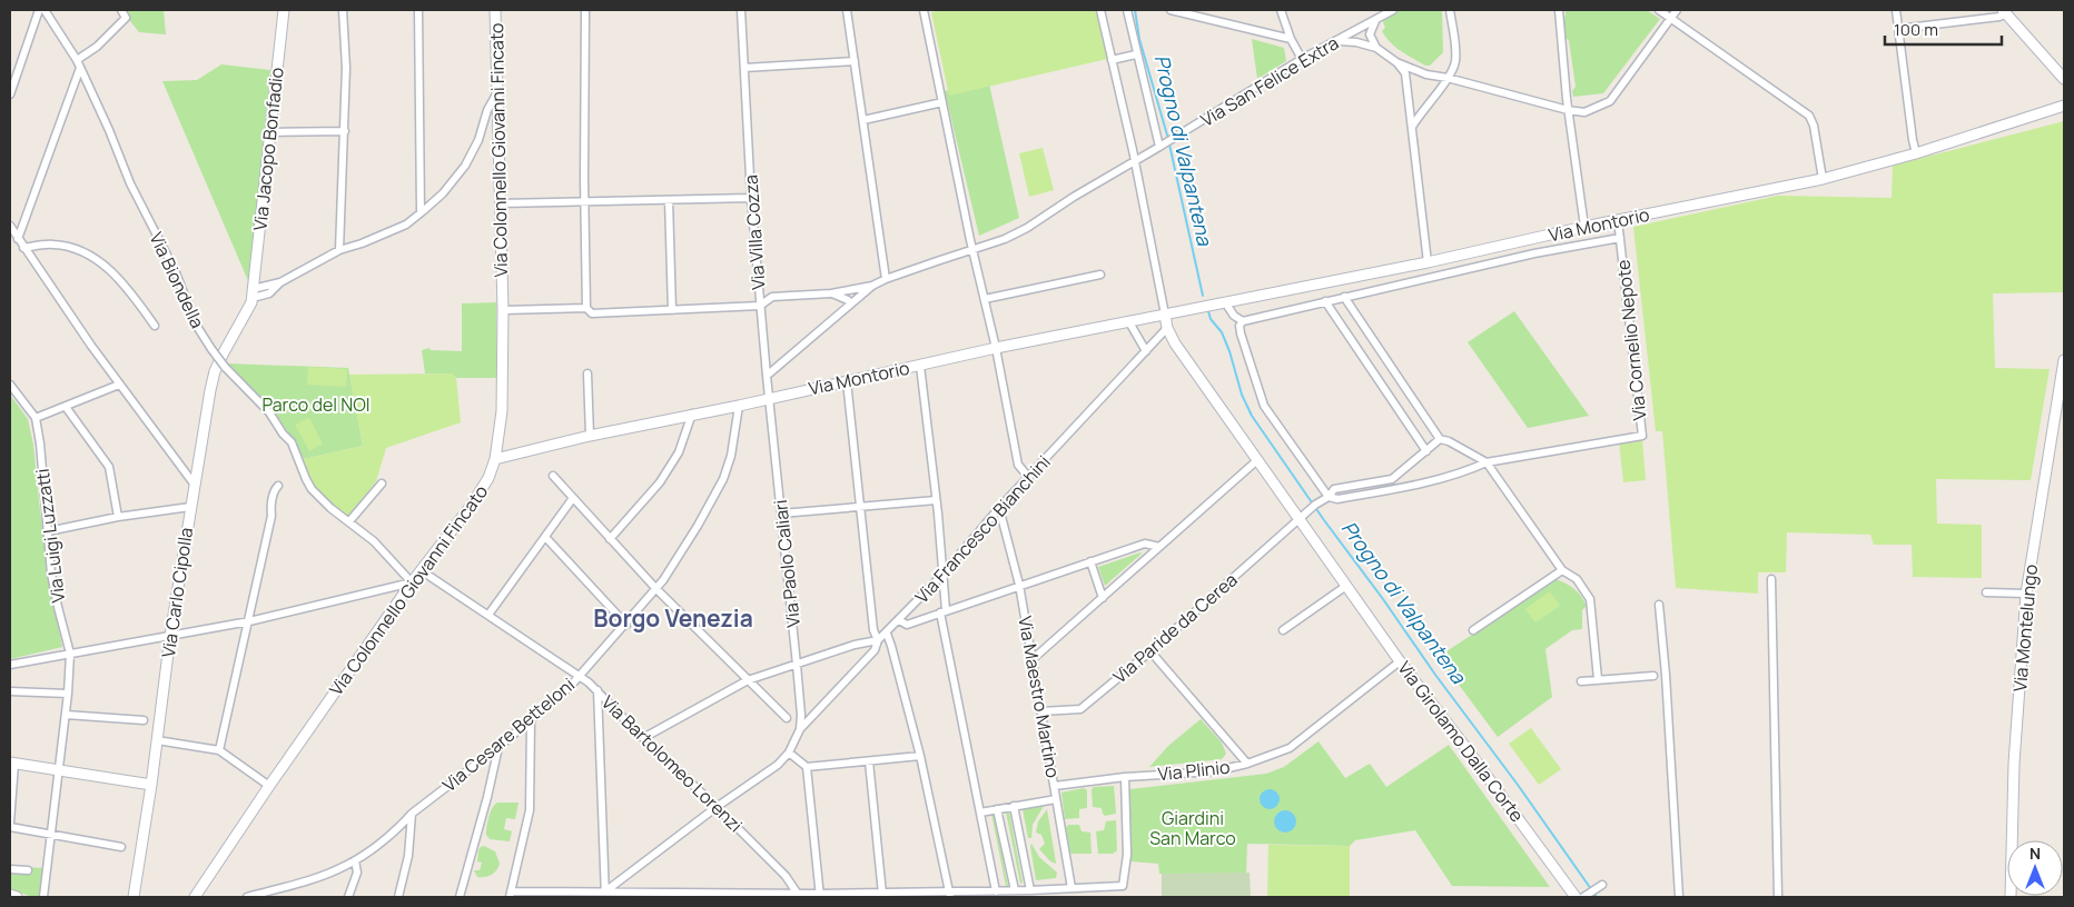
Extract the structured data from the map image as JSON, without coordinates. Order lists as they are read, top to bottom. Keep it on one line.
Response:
{"streets":{"street":["Via San Felice Extra","Via Jacopo Bonfadio","Via Colonnello Giovanni Fincato","Via Montorio","Via Villa Cozza","Via Biondella","Via Cornelio Nepote","Via Francesco Bianchini","Via Luigi Luzzatti","Via Paolo Caliari","Via Carlo Cipolla","Via Paride da Cerea","Via Montelungo","Via Maestro Martino","Via Cesare Betteloni","Via Girolamo Dalla Corte","Via Bartolomeo Lorenzi","Via Plinio"]},"crossings":[["Via San Felice Extra","Via Villa Cozza"],["Via Jacopo Bonfadio","Via Carlo Cipolla"],["Via Colonnello Giovanni Fincato","Via Montorio"],["Via Colonnello Giovanni Fincato","Via Biondella"],["Via Colonnello Giovanni Fincato","Via Bartolomeo Lorenzi"],["Via Montorio","Via Villa Cozza"],["Via Montorio","Via Cornelio Nepote"],["Via Montorio","Via Paolo Caliari"],["Via Montorio","Via Cesare Betteloni"],["Via Montorio","Via Girolamo Dalla Corte"],["Via Villa Cozza","Via Paolo Caliari"],["Via Francesco Bianchini","Via Paolo Caliari"],["Via Francesco Bianchini","Via Maestro Martino"],["Via Francesco Bianchini","Via Girolamo Dalla Corte"],["Via Francesco Bianchini","Via Bartolomeo Lorenzi"],["Via Paride da Cerea","Via Maestro Martino"],["Via Paride da Cerea","Via Girolamo Dalla Corte"],["Via Maestro Martino","Via Plinio"],["Via Cesare Betteloni","Via Bartolomeo Lorenzi"],["Via Girolamo Dalla Corte","Via Plinio"]],"districts":["Borgo Venezia"],"water":["Progno di Valpantena"],"parks":["Parco del NOI","Giardini San Marco"],"scale_bar":"100 m","north":"top"}
